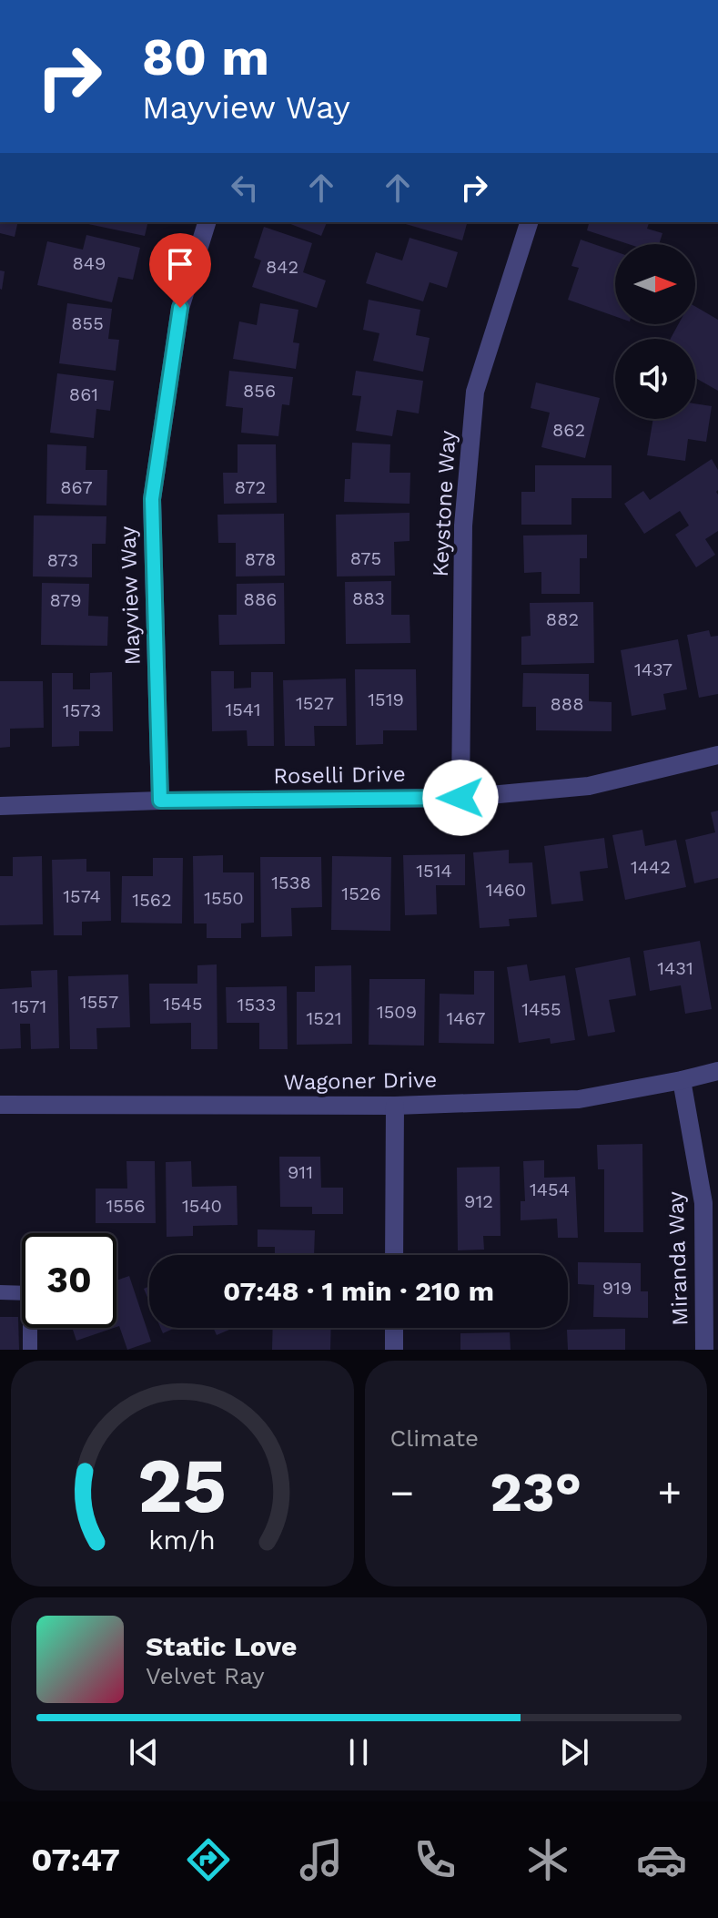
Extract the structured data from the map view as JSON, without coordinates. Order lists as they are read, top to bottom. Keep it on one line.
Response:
{"streets":{"street":["Keystone Way","Mayview Way","Roselli Drive","Wagoner Drive","Miranda Way"]},"crossings":[["Keystone Way","Roselli Drive"],["Mayview Way","Roselli Drive"],["Wagoner Drive","Miranda Way"]],"house_numbers":["849","842","855","856","861","862","867","872","875","878","873","883","886","879","882","1437","1519","1527","888","1541","1573","1442","1514","1538","1460","1526","1574","1550","1562","1431","1557","1545","1533","1571","1455","1509","1521","1467","911","1454","912","1556","1540","919"],"north":"right","page":{"turn":["80 m","Mayview Way"],"limit":"30","trip":"07:48 · 1 min · 210 m","tile":"Climate","heat":["−","23°","+"],"song":["Static Love","Velvet Ray"],"tabs":"07:47","gauge":["25","km/h"]}}
